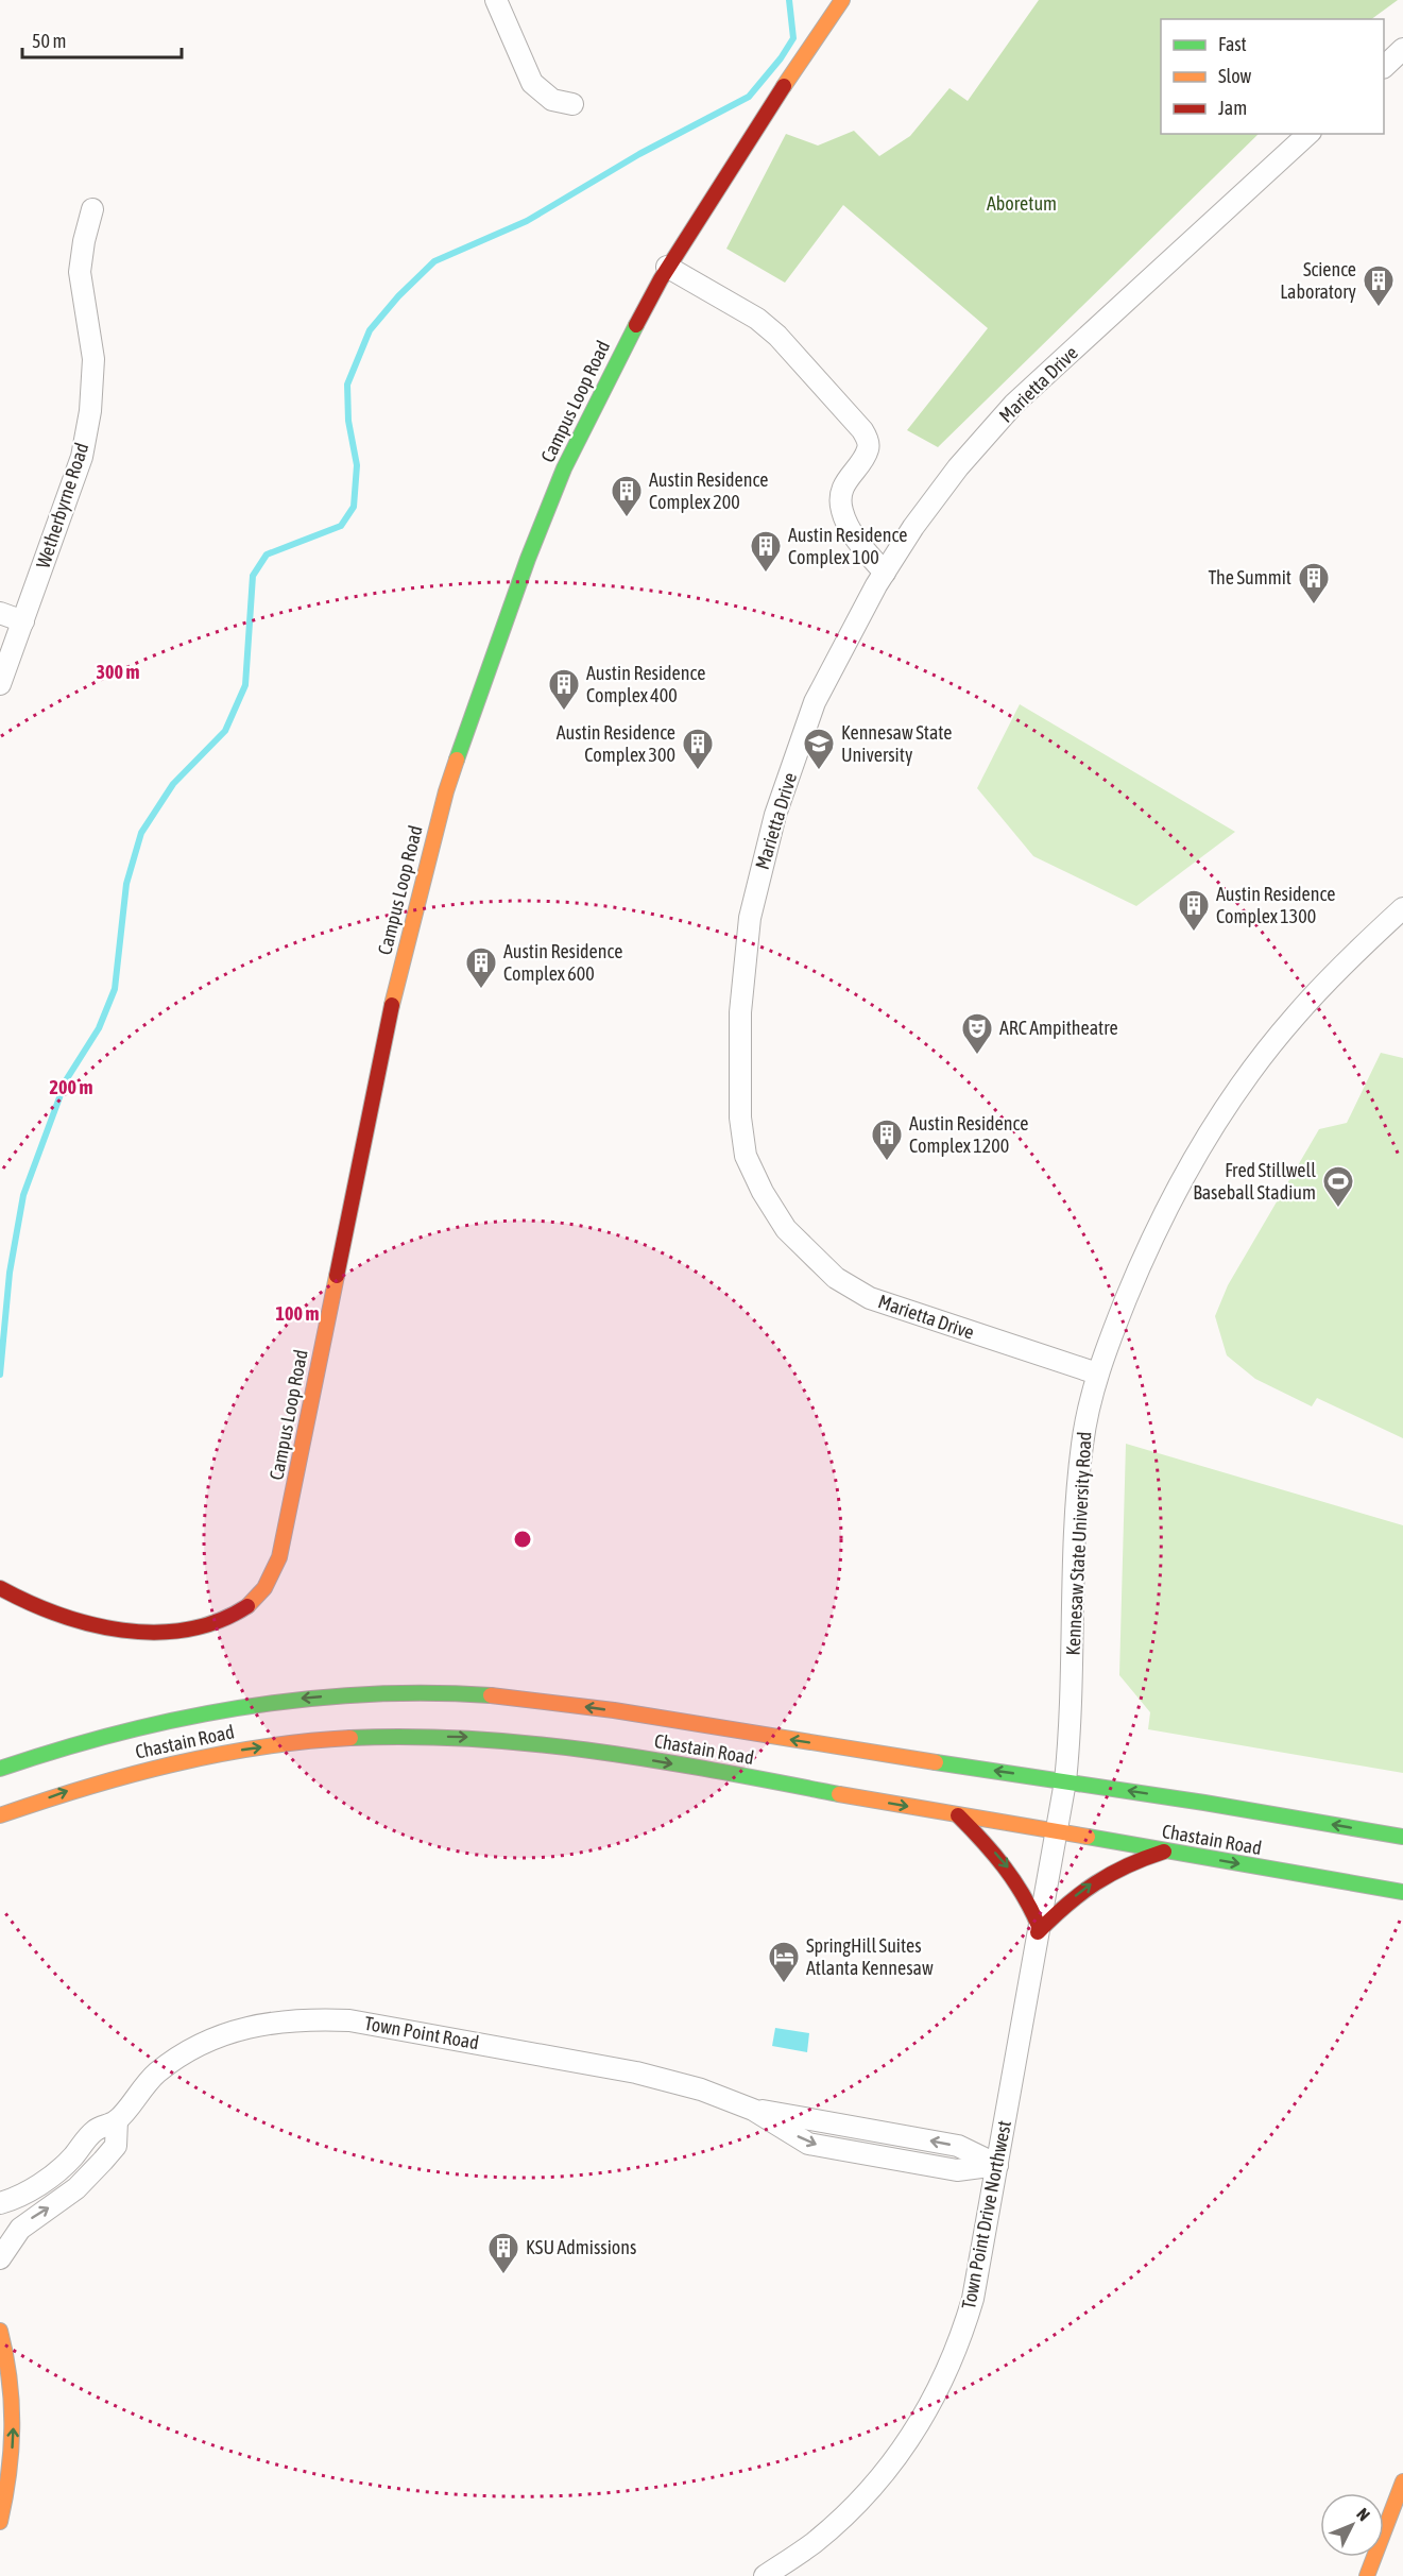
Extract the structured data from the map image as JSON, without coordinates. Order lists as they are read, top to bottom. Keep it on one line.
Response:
{"streets":{"main road":["Campus Loop Road","Chastain Road"],"street":["Marietta Drive","Wetherbyrne Road","Kennesaw State University Road","Town Point Road","Town Point Drive Northwest"]},"crossings":[["Marietta Drive","Kennesaw State University Road"],["Kennesaw State University Road","Chastain Road"],["Kennesaw State University Road","Town Point Drive Northwest"],["Chastain Road","Town Point Drive Northwest"],["Town Point Road","Town Point Drive Northwest"]],"parks":["Aboretum"],"places":{"building":["Science Laboratory","Austin Residence Complex 200","Austin Residence Complex 100","The Summit","Austin Residence Complex 400","Austin Residence Complex 300","Austin Residence Complex 1300","Austin Residence Complex 600","Austin Residence Complex 1200","KSU Admissions"],"school or university":["Kennesaw State University"],"theatre":["ARC Ampitheatre"],"sports":["Fred Stillwell Baseball Stadium"],"hotel":["SpringHill Suites Atlanta Kennesaw"]},"legend":["Fast","Slow","Jam"],"scale_bar":"50 m","north":"top right","rings":["300 m","200 m","100 m"]}
